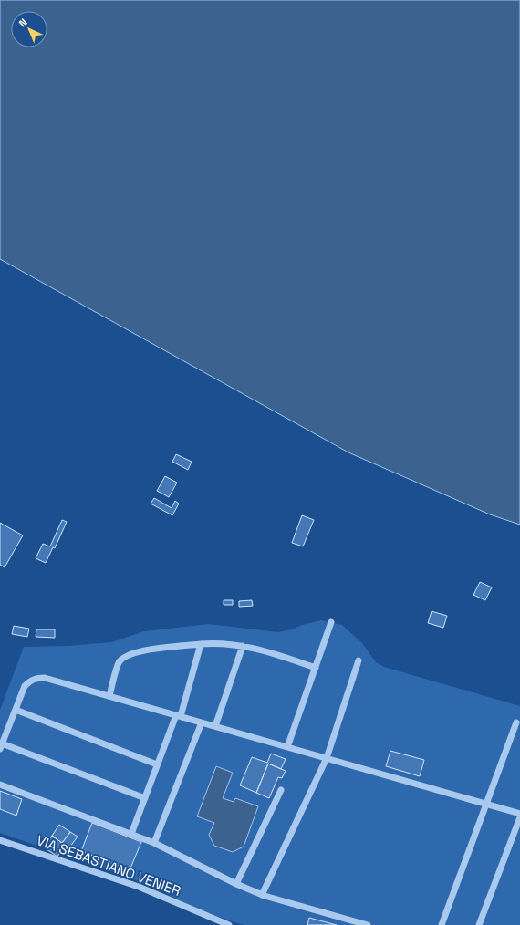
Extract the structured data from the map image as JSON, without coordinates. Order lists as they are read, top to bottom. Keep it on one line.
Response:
{"streets":{"street":["VIA SEBASTIANO VENIER"]},"north":"top left"}
